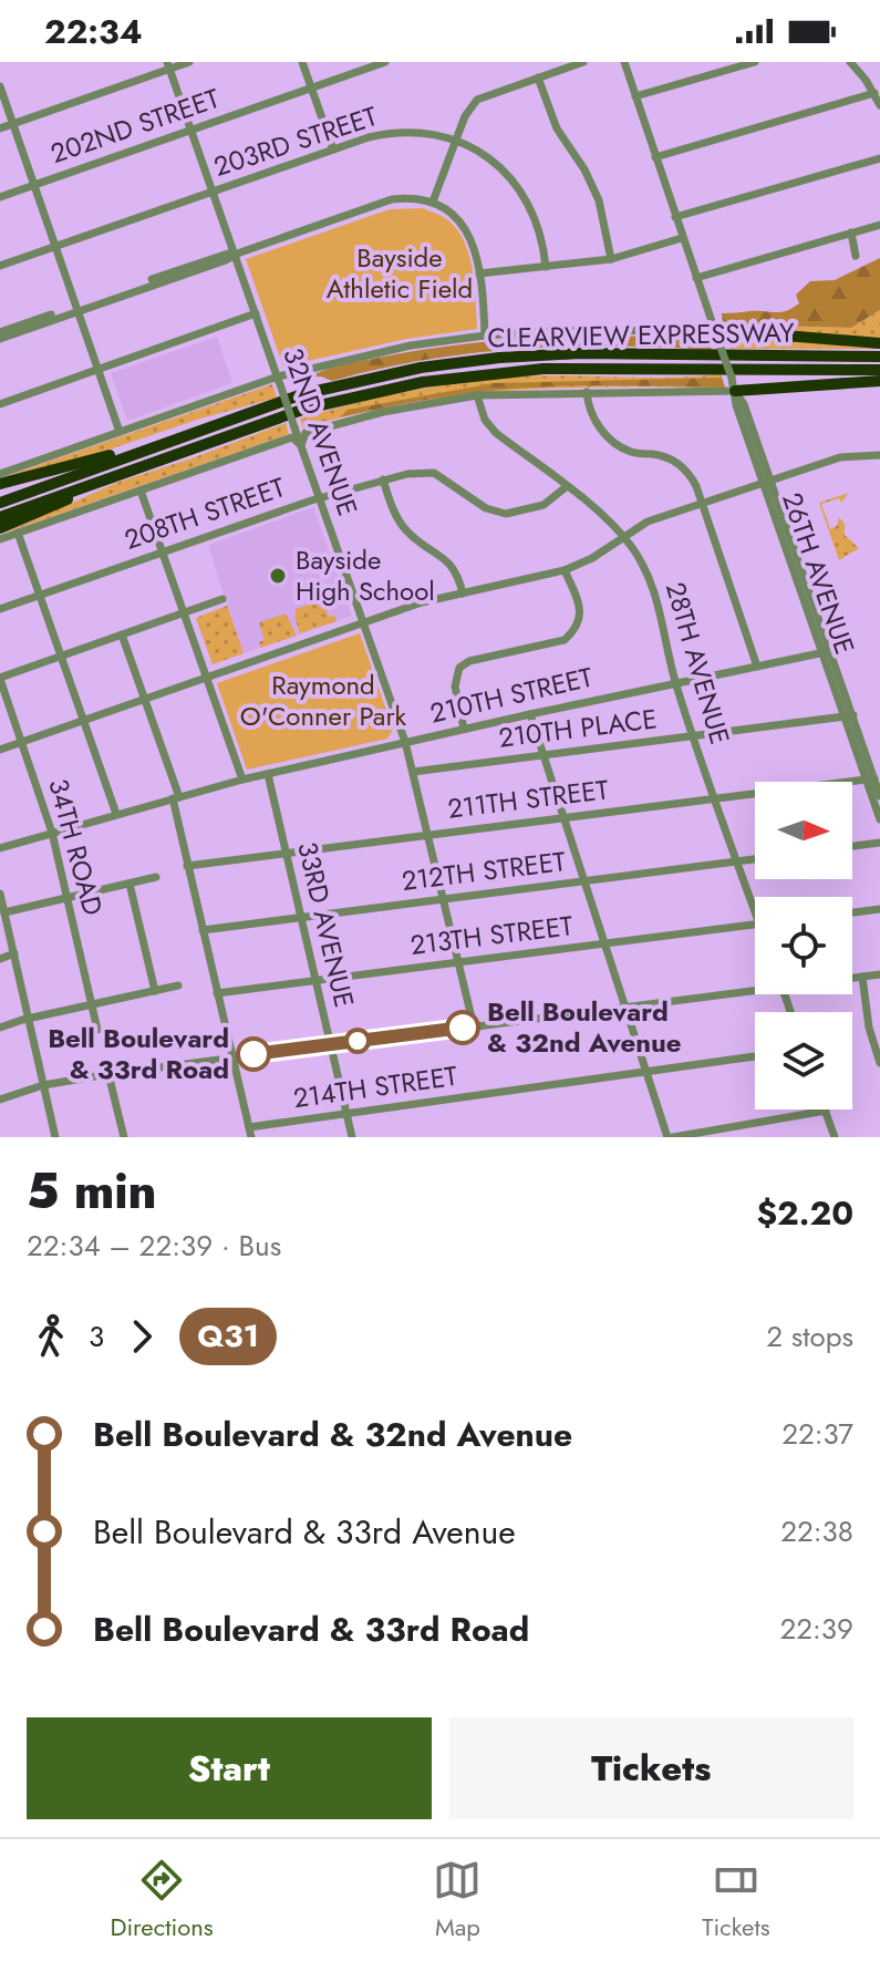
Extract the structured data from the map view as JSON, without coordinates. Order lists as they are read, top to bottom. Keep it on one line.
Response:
{"streets":{"highway":["CLEARVIEW EXPRESSWAY"],"street":["202ND STREET","203RD STREET","32ND AVENUE","208TH STREET","26TH AVENUE","28TH AVENUE","210TH STREET","210TH PLACE","211TH STREET","34TH ROAD","212TH STREET","33RD AVENUE","213TH STREET","214TH STREET"]},"crossings":[["202ND STREET","32ND AVENUE"],["203RD STREET","32ND AVENUE"],["CLEARVIEW EXPRESSWAY","32ND AVENUE"],["CLEARVIEW EXPRESSWAY","26TH AVENUE"],["32ND AVENUE","208TH STREET"],["32ND AVENUE","210TH STREET"],["32ND AVENUE","210TH PLACE"],["32ND AVENUE","211TH STREET"],["32ND AVENUE","212TH STREET"],["32ND AVENUE","213TH STREET"],["208TH STREET","28TH AVENUE"],["26TH AVENUE","210TH STREET"],["26TH AVENUE","210TH PLACE"],["26TH AVENUE","211TH STREET"],["28TH AVENUE","210TH STREET"],["28TH AVENUE","210TH PLACE"],["28TH AVENUE","211TH STREET"],["28TH AVENUE","212TH STREET"],["210TH STREET","34TH ROAD"],["210TH STREET","33RD AVENUE"],["211TH STREET","33RD AVENUE"],["212TH STREET","33RD AVENUE"],["33RD AVENUE","213TH STREET"],["33RD AVENUE","214TH STREET"]],"parks":["Bayside Athletic Field","Raymond O'Conner Park"],"places":["Bayside High School","Bell Boulevard & 32nd Avenue","Bell Boulevard & 33rd Road"],"lines":["bus line Q31"],"north":"right","page":{"status":"22:34","heading":["5 min","22:34 – 22:39 · Bus","$2.20"],"legs":["3","Q31","2 stops"],"list":[{"name":"Bell Boulevard & 32nd Avenue","value":"22:37"},{"name":"Bell Boulevard & 33rd Avenue","value":"22:38"},{"name":"Bell Boulevard & 33rd Road","value":"22:39"}],"buttons":["Start","Tickets"],"tabs":["Directions","Map","Tickets"]}}
